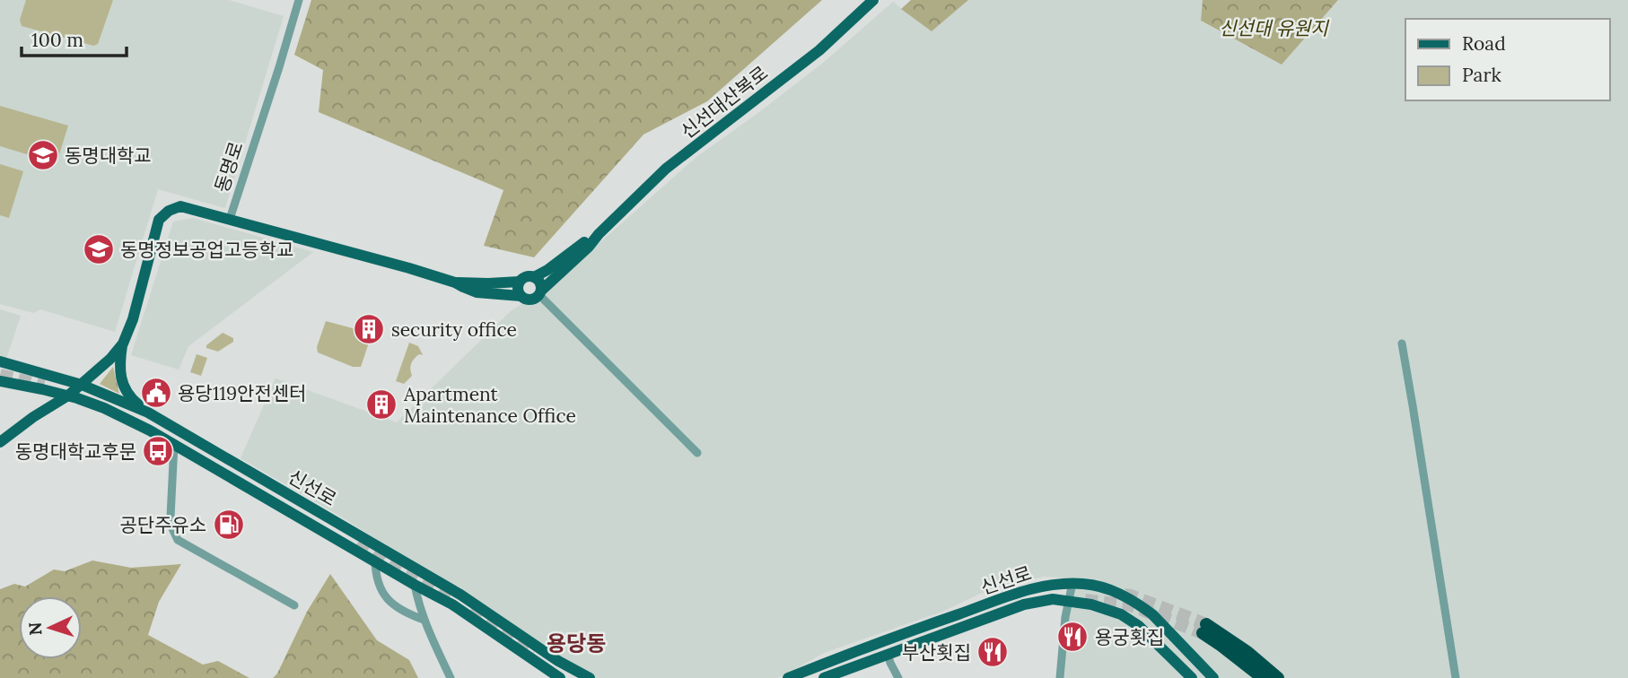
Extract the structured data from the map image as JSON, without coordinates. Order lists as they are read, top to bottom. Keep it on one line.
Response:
{"streets":{"main road":["신선대산복로","동명로","신선로"]},"crossings":[["신선대산복로","동명로"],["동명로","신선로"]],"districts":["용당동"],"parks":["신선대 유원지"],"places":{"school or university":["동명대학교","동명정보공업고등학교"],"building":["security office","Apartment Maintenance Office"],"public building":["용당119안전센터"],"bus stop":["동명대학교후문"],"fuel station":["공단주유소"],"restaurant":["용궁횟집","부산횟집"]},"legend":["Road","Park"],"scale_bar":"100 m","north":"left"}
